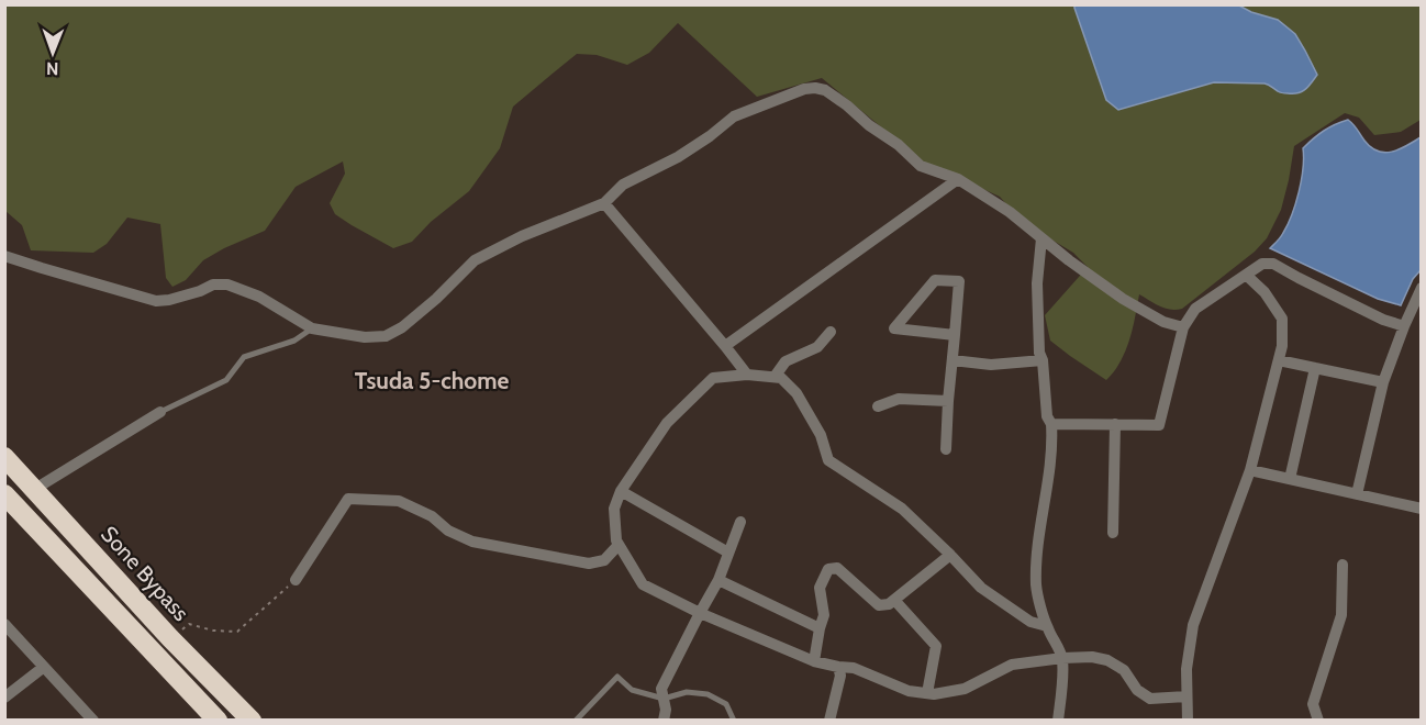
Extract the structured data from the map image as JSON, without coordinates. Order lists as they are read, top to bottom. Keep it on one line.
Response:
{"streets":{"highway":["Sone Bypass"]},"districts":["Tsuda 5-chome"],"north":"bottom"}
